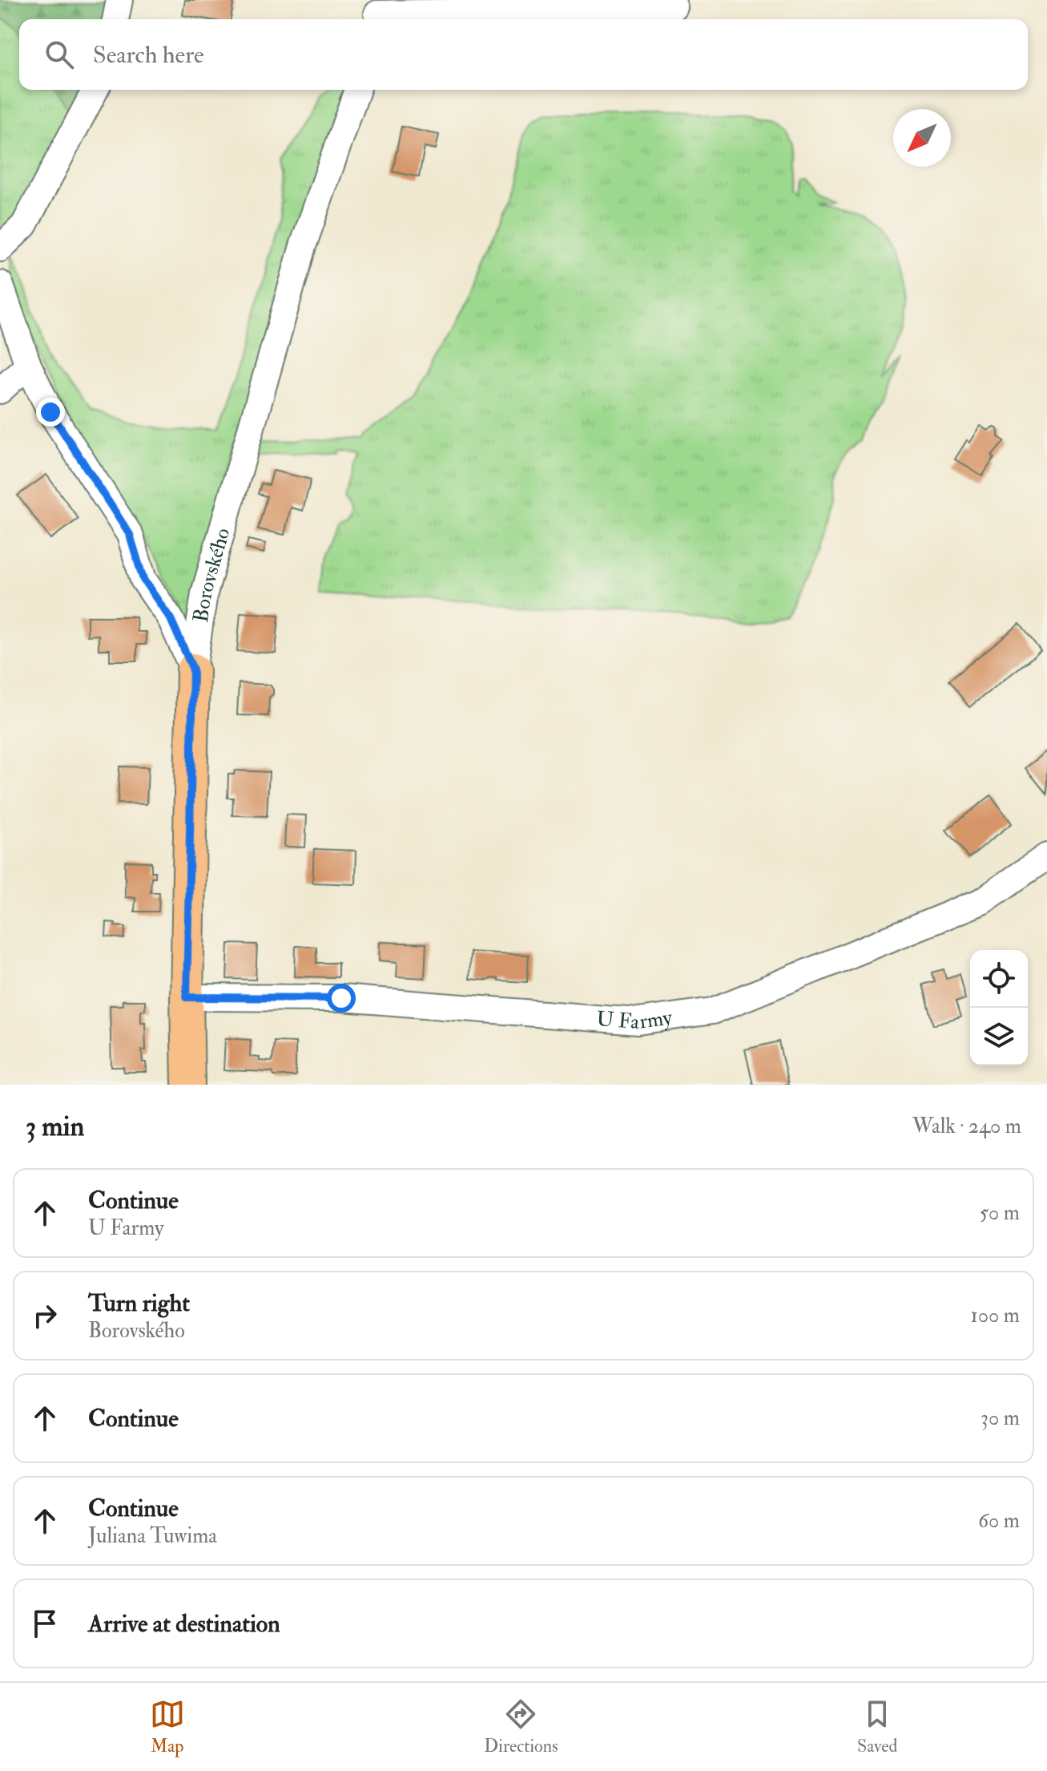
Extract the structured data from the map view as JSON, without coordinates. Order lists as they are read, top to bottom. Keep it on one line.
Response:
{"streets":{"main road":["Borovského"],"street":["U Farmy"]},"crossings":[["Borovského","U Farmy"]],"north":"bottom left","page":{"search":"Search here","heading":["3 min","Walk · 240 m"],"list":[["Continue","U Farmy","50 m"],["Turn right","Borovského","100 m"],["Continue","30 m"],["Continue","Juliana Tuwima","60 m"],"Arrive at destination"],"nav":["Map","Directions","Saved"]}}
